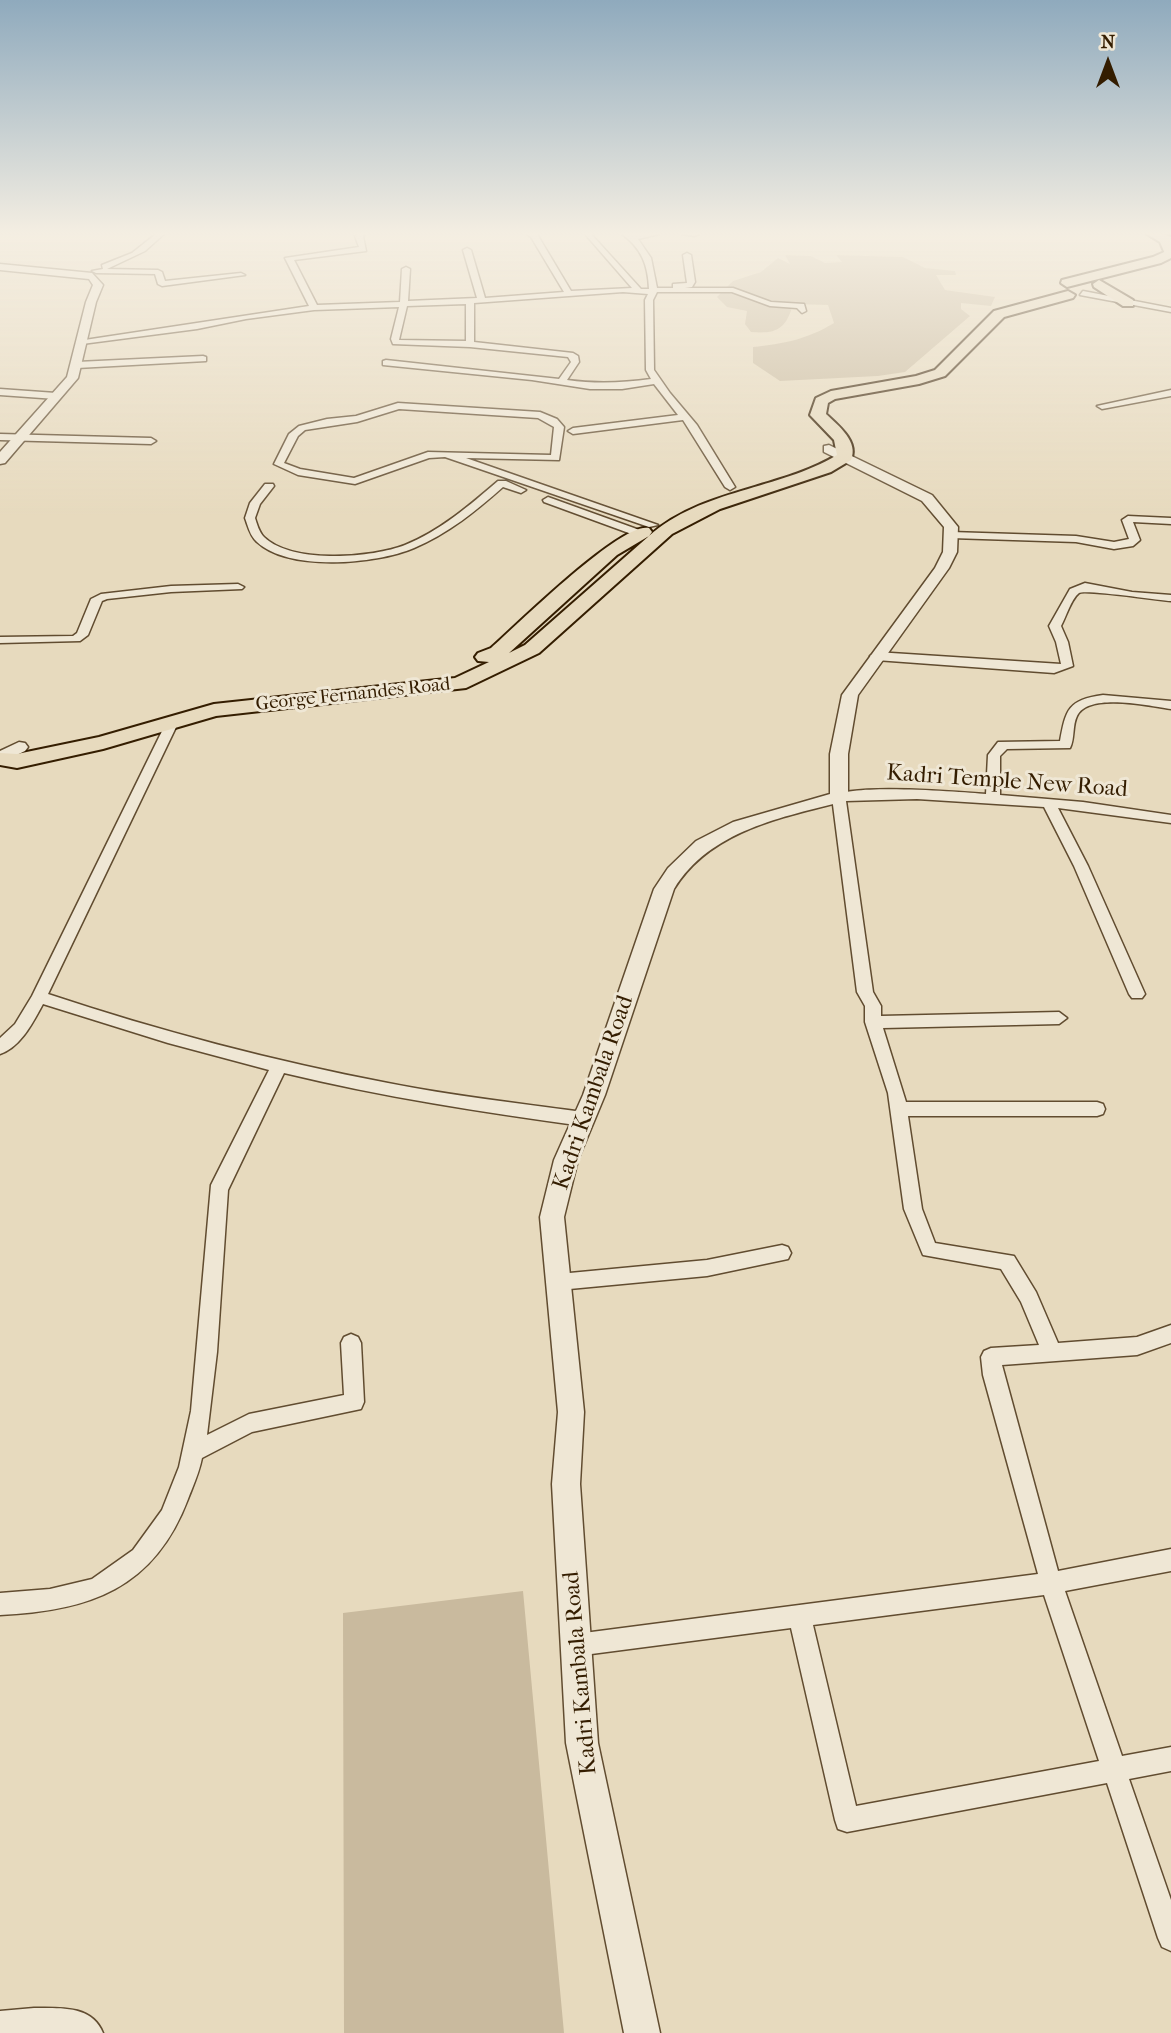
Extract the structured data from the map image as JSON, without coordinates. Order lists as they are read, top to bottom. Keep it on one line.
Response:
{"streets":{"main road":["George Fernandes Road"],"street":["Kadri Temple New Road","Kadri Kambala Road"]},"crossings":[["Kadri Temple New Road","Kadri Kambala Road"]],"north":"top"}
